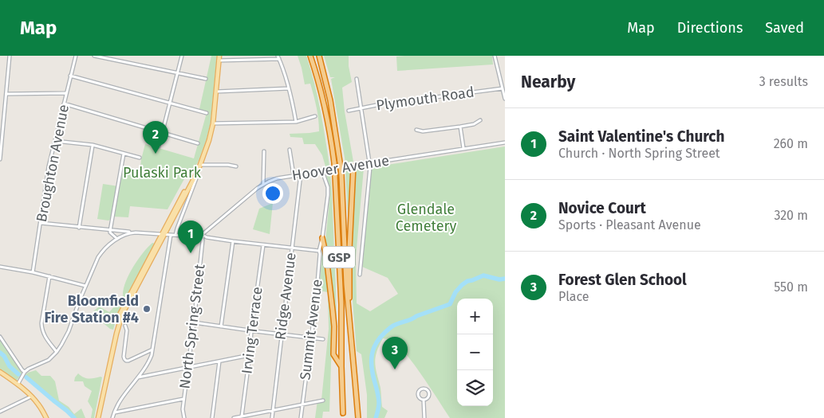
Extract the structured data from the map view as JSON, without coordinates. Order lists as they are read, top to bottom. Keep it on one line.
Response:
{"streets":{"highway":["GSP"],"street":["Plymouth Road","Broughton Avenue","Hoover Avenue","Ridge Avenue","North Spring Street","Summit Avenue","Irving Terrace"]},"crossings":[["Hoover Avenue","Ridge Avenue"],["Hoover Avenue","North Spring Street"],["Hoover Avenue","Summit Avenue"]],"parks":["Pulaski Park","Glendale Cemetery"],"places":["Bloomfield Fire Station #4"],"page":{"header":"Map","nav":["Map","Directions","Saved"],"heading":["Nearby","3 results"],"list":[{"mark":"1","name":"Saint Valentine's Church","note":"Church · North Spring Street","value":"260 m"},{"mark":"2","name":"Novice Court","note":"Sports · Pleasant Avenue","value":"320 m"},{"mark":"3","name":"Forest Glen School","note":"Place","value":"550 m"}],"pins":["2","1","3"],"map_buttons":["+","−"]}}
